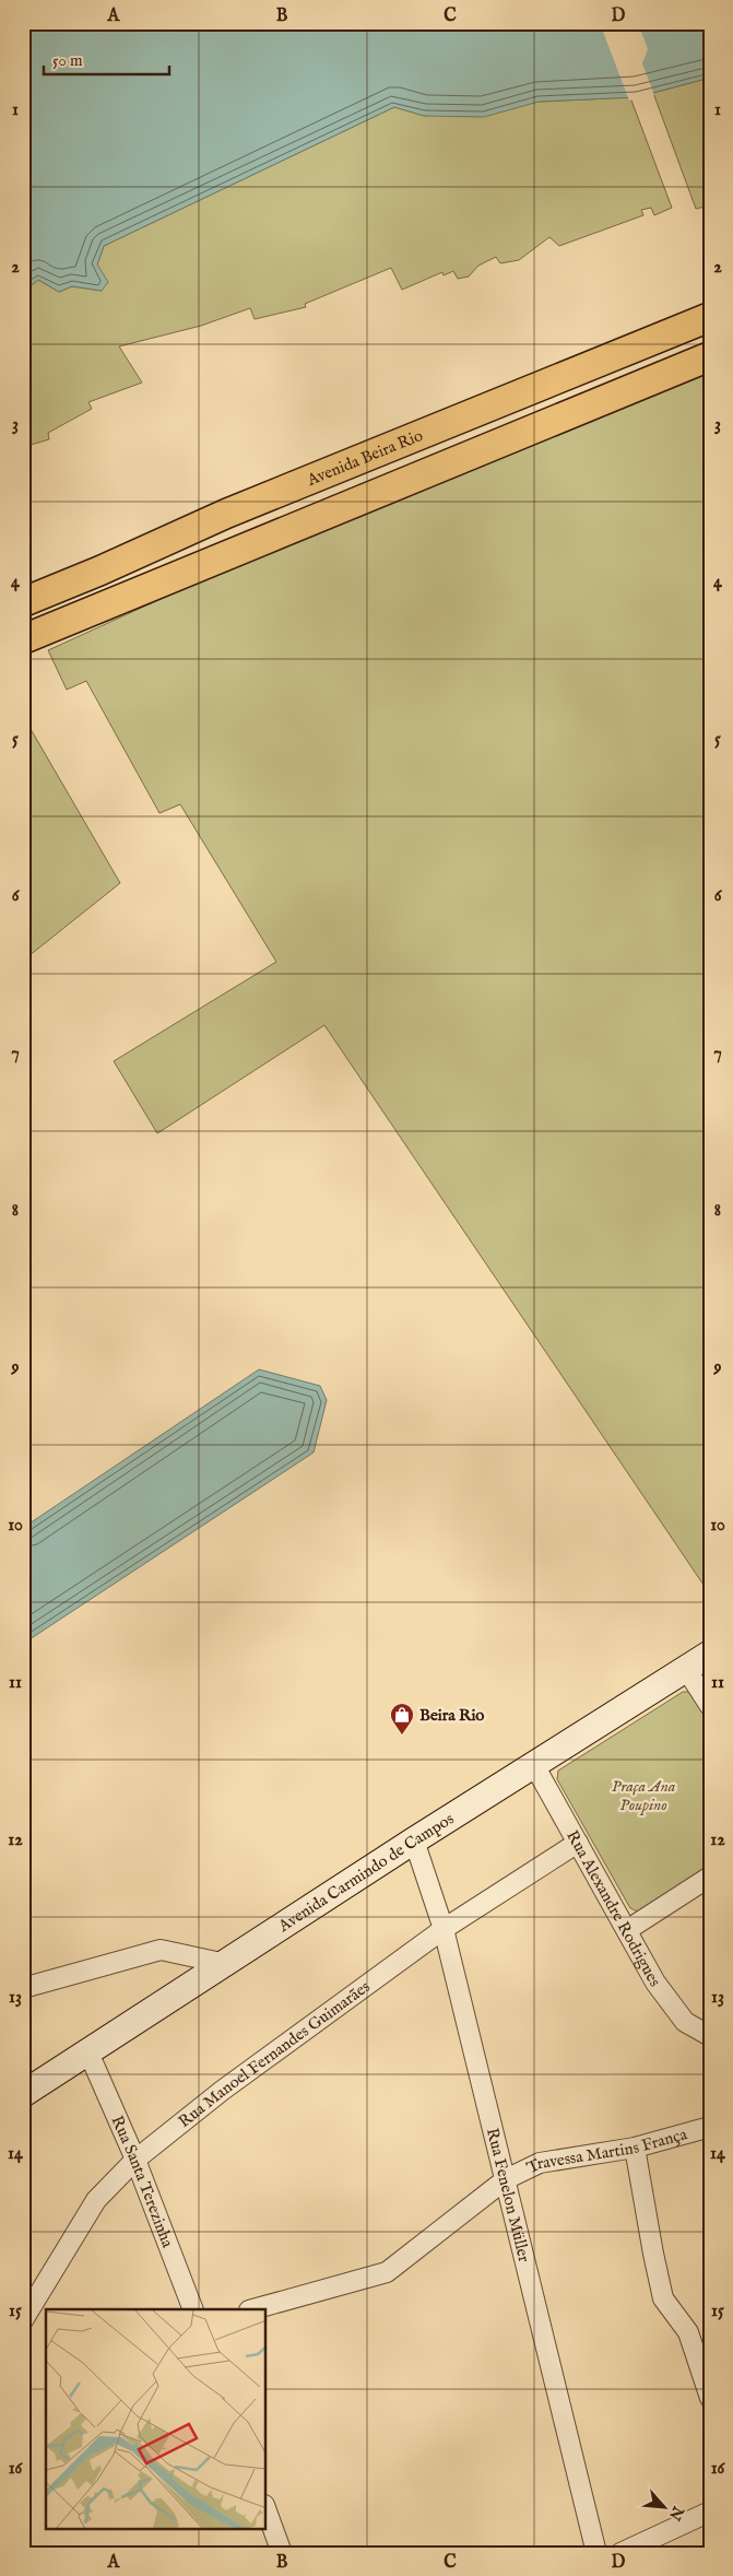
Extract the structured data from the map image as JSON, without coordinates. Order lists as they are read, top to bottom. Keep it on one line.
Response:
{"streets":{"main road":["Avenida Beira Rio","Avenida Carmindo de Campos"],"street":["Rua Alexandre Rodrigues","Rua Manoel Fernandes Guimarães","Travessa Martins França","Rua Santa Terezinha","Rua Fenelon Müller"]},"crossings":[["Avenida Carmindo de Campos","Rua Alexandre Rodrigues"],["Avenida Carmindo de Campos","Rua Santa Terezinha"],["Avenida Carmindo de Campos","Rua Fenelon Müller"],["Rua Alexandre Rodrigues","Rua Manoel Fernandes Guimarães"],["Rua Manoel Fernandes Guimarães","Rua Santa Terezinha"],["Rua Manoel Fernandes Guimarães","Rua Fenelon Müller"],["Travessa Martins França","Rua Fenelon Müller"]],"parks":["Praça Ana Poupino"],"places":{"shop":["Beira Rio"]},"scale_bar":"50 m","north":"bottom right","grid":{"columns":["A","B","C","D"],"rows":["1","2","3","4","5","6","7","8","9","10","11","12","13","14","15","16"]}}
